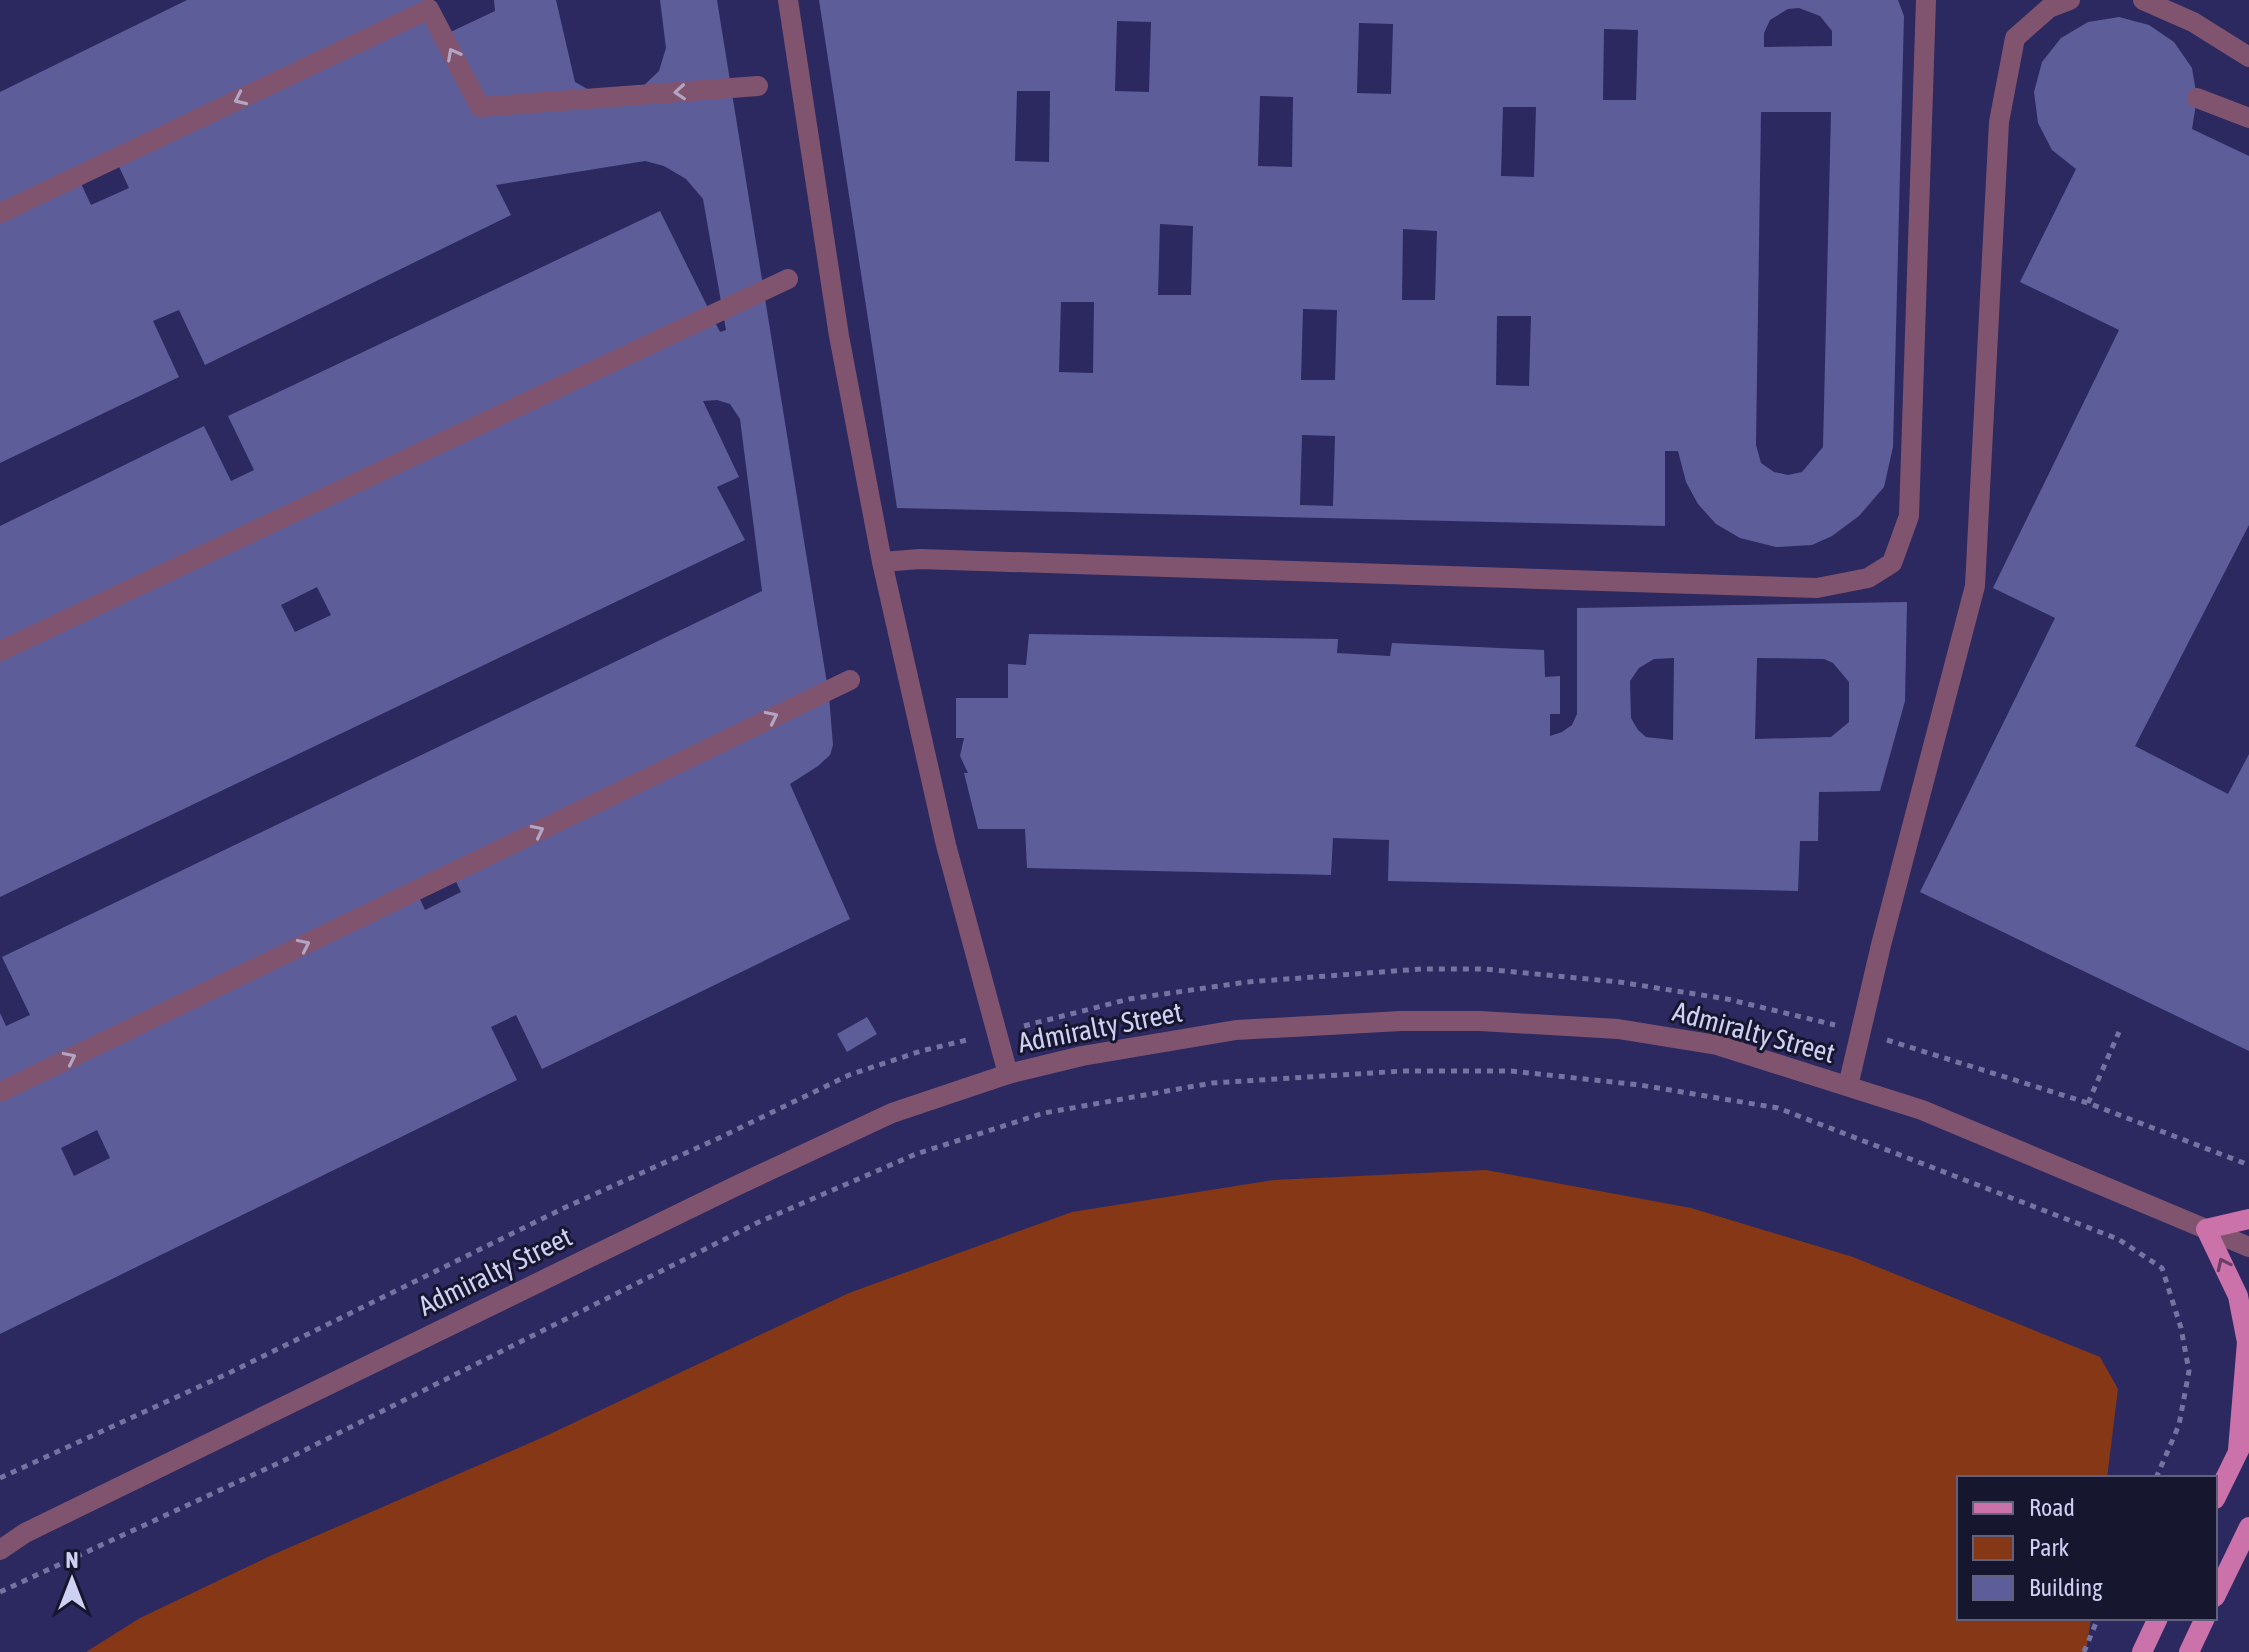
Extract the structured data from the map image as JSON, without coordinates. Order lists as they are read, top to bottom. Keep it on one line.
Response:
{"streets":{"street":["Admiralty Street"]},"legend":["Road","Park","Building"],"north":"top"}
